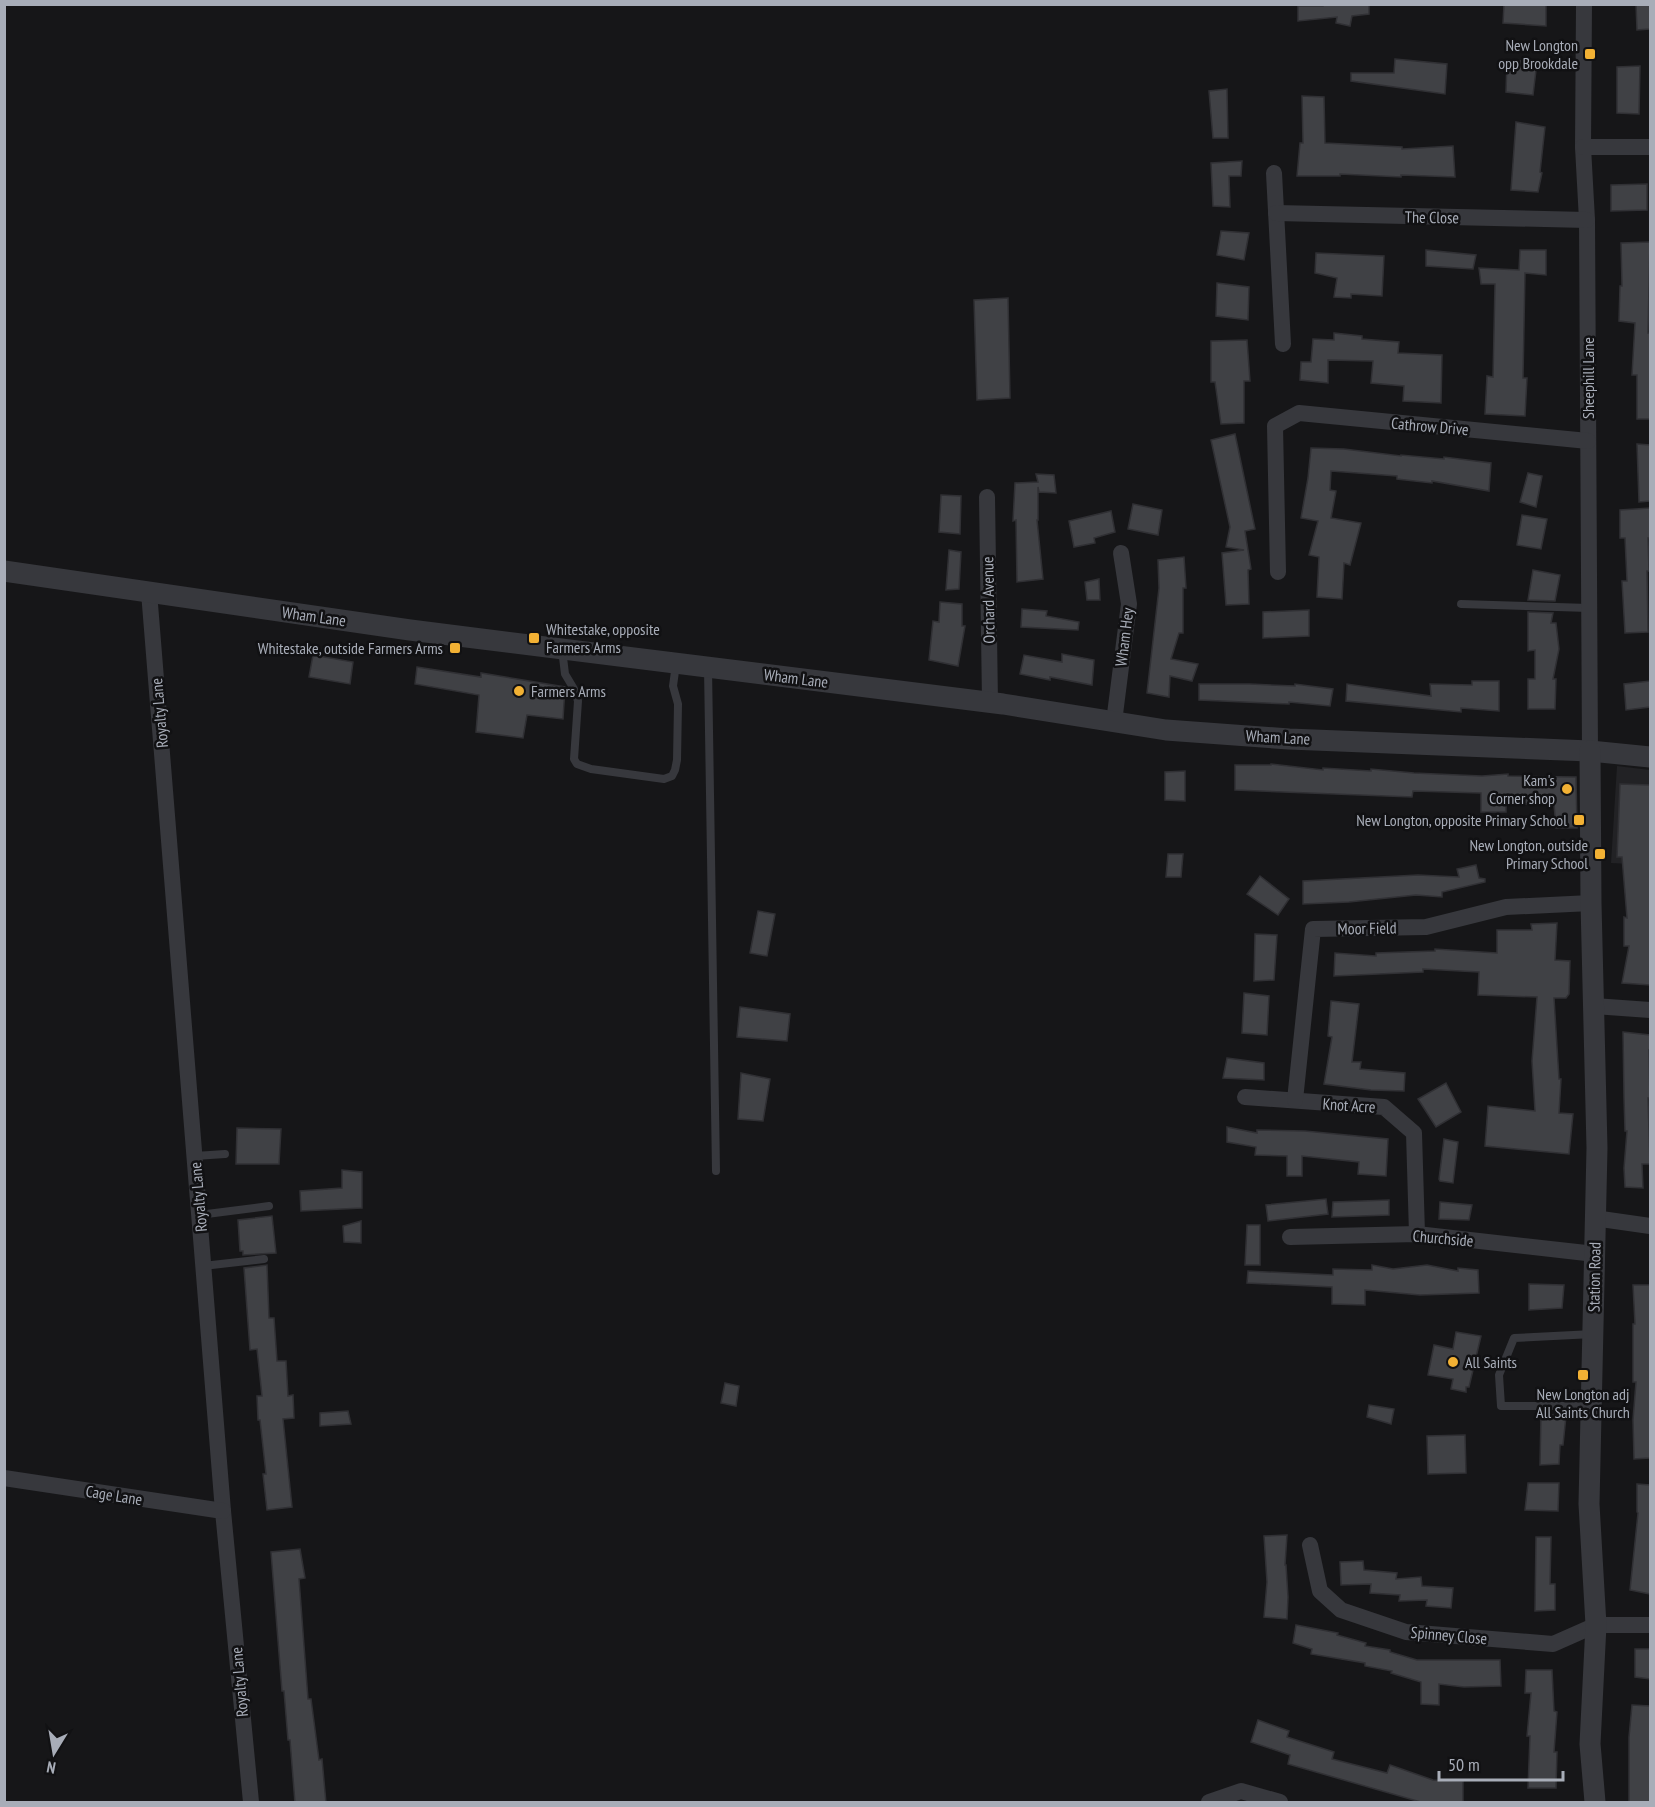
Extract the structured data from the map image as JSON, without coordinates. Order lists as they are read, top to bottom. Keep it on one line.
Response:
{"streets":{"street":["The Close","Sheephill Lane","Cathrow Drive","Orchard Avenue","Wham Lane","Wham Hey","Royalty Lane","Moor Field","Knot Acre","Churchside","Station Road","Cage Lane","Spinney Close"]},"crossings":[["The Close","Sheephill Lane"],["Sheephill Lane","Cathrow Drive"],["Sheephill Lane","Wham Lane"],["Sheephill Lane","Station Road"],["Orchard Avenue","Wham Lane"],["Wham Lane","Wham Hey"],["Wham Lane","Royalty Lane"],["Wham Lane","Station Road"],["Royalty Lane","Cage Lane"],["Moor Field","Knot Acre"],["Moor Field","Station Road"],["Knot Acre","Churchside"],["Churchside","Station Road"],["Station Road","Spinney Close"]],"places":{"transit":["New Longton opp Brookdale","Whitestake, opposite Farmers Arms","Whitestake, outside Farmers Arms","New Longton, opposite Primary School","New Longton, outside Primary School","New Longton adj All Saints Church"],"other":["Farmers Arms","Kam's Corner shop","All Saints"]},"scale_bar":"50 m","north":"bottom"}
